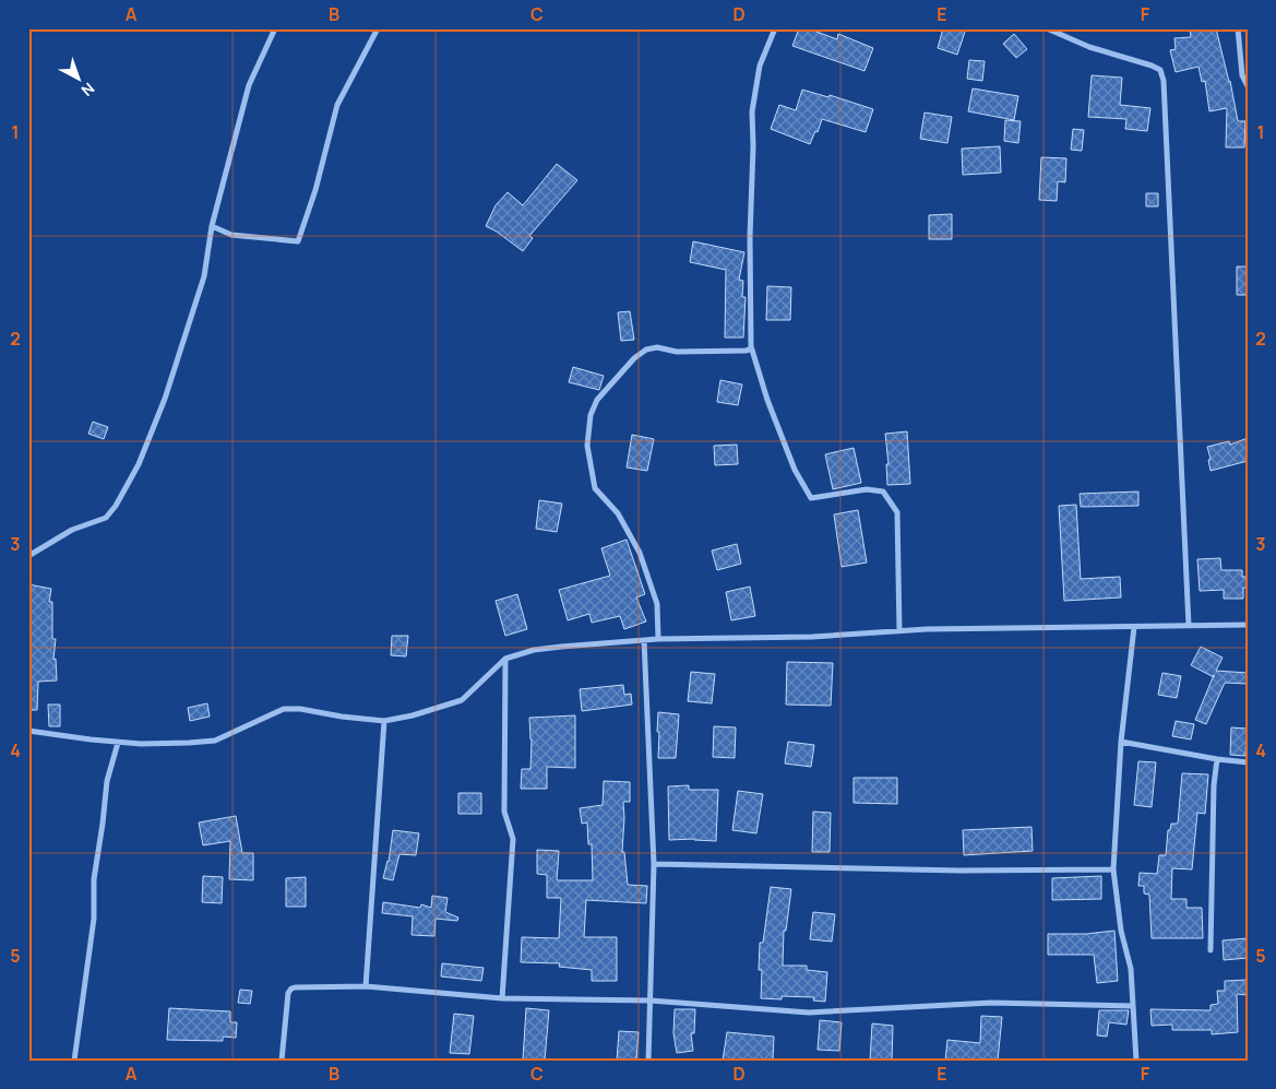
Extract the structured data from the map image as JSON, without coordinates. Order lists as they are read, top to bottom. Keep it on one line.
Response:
{"north":"bottom right","grid":{"columns":["A","B","C","D","E","F"],"rows":["1","2","3","4","5"]}}
